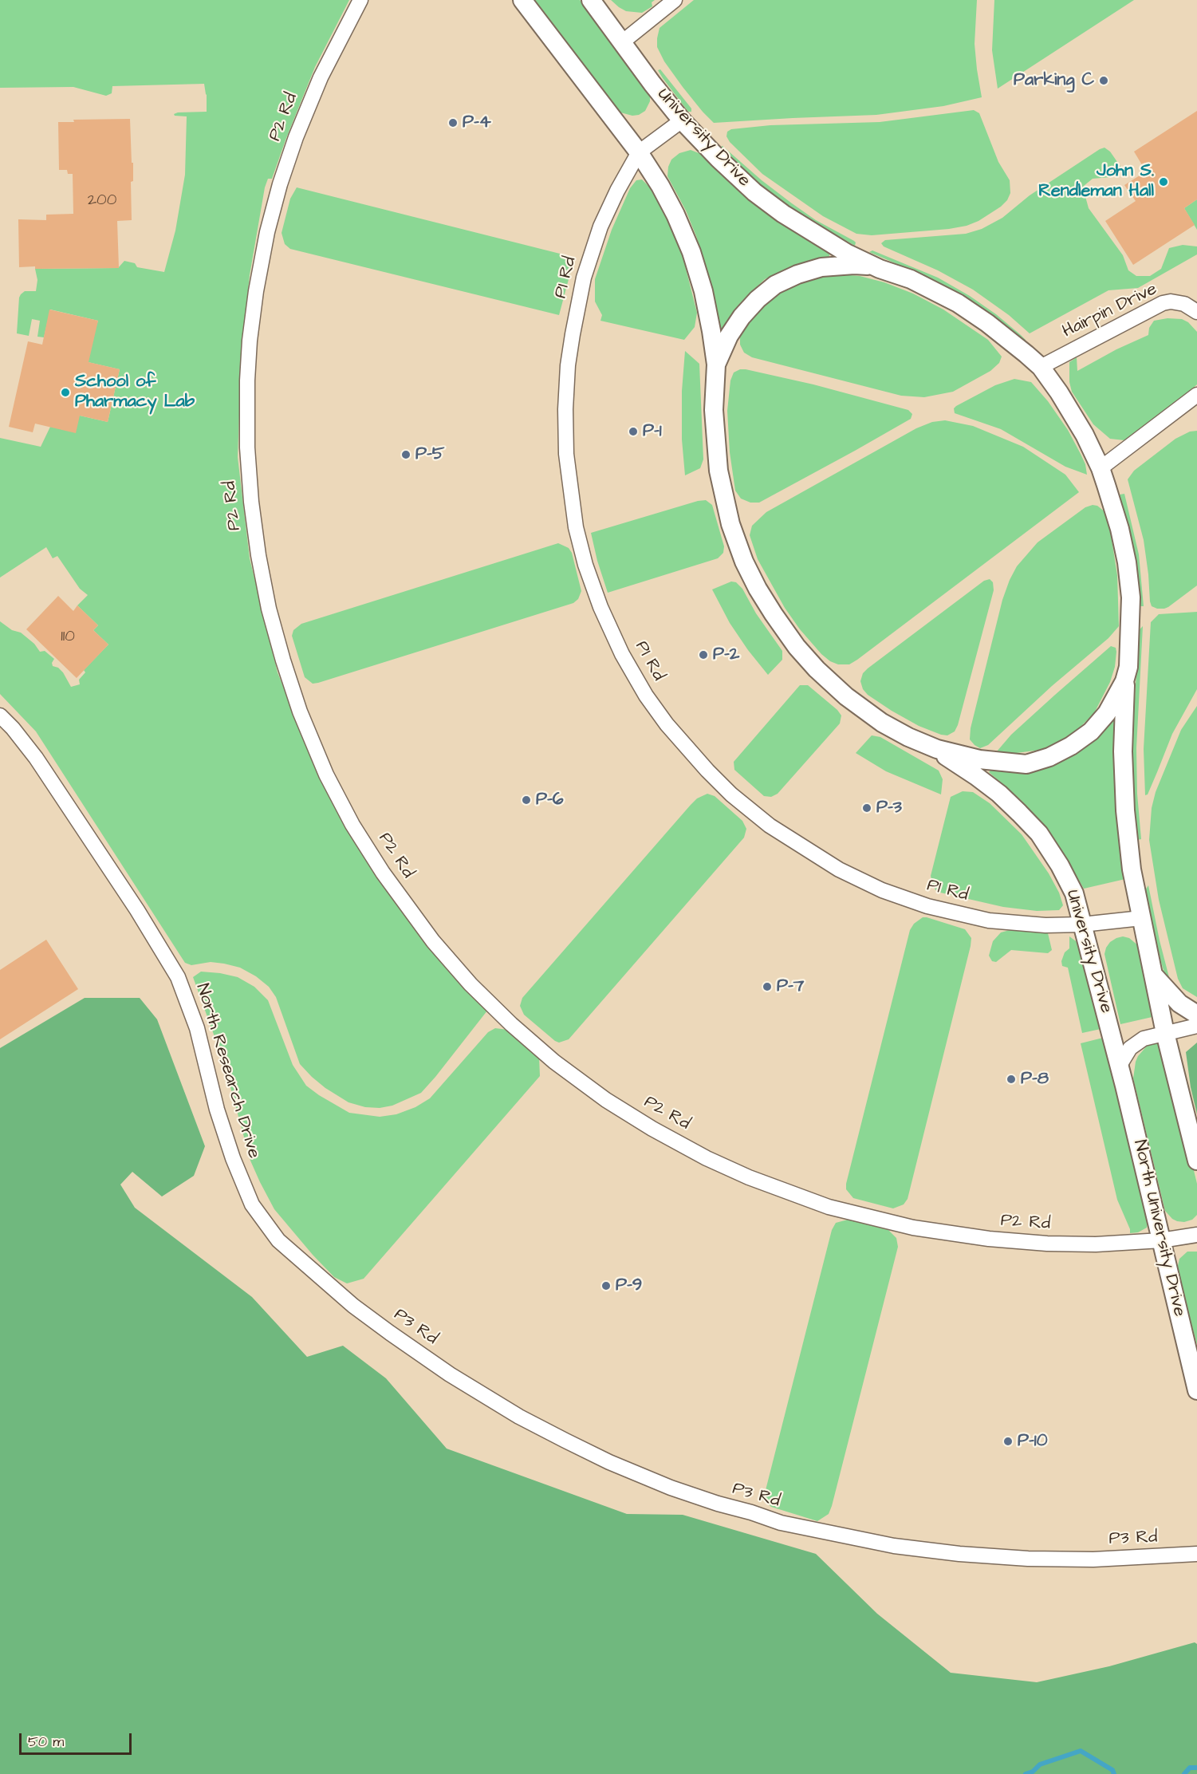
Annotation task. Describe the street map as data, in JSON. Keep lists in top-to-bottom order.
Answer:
{
  "streets": {
    "main road": ["University Drive", "North University Drive"],
    "street": [
      "P2 Rd",
      "P1 Rd",
      "Hairpin Drive",
      "North Research Drive",
      "P3 Rd"
    ]
  },
  "crossings": [
    ["P2 Rd", "North University Drive"],
    ["University Drive", "P1 Rd"],
    ["University Drive", "Hairpin Drive"],
    ["University Drive", "North University Drive"],
    ["North Research Drive", "P3 Rd"]
  ],
  "places": [
    "Parking C",
    "P-4",
    "John S. Rendleman Hall",
    "School of Pharmacy Lab",
    "P-1",
    "P-5",
    "P-2",
    "P-6",
    "P-3",
    "P-7",
    "P-8",
    "P-9",
    "P-10"
  ],
  "house_numbers": ["200", "110"],
  "scale_bar": "50 m"
}
